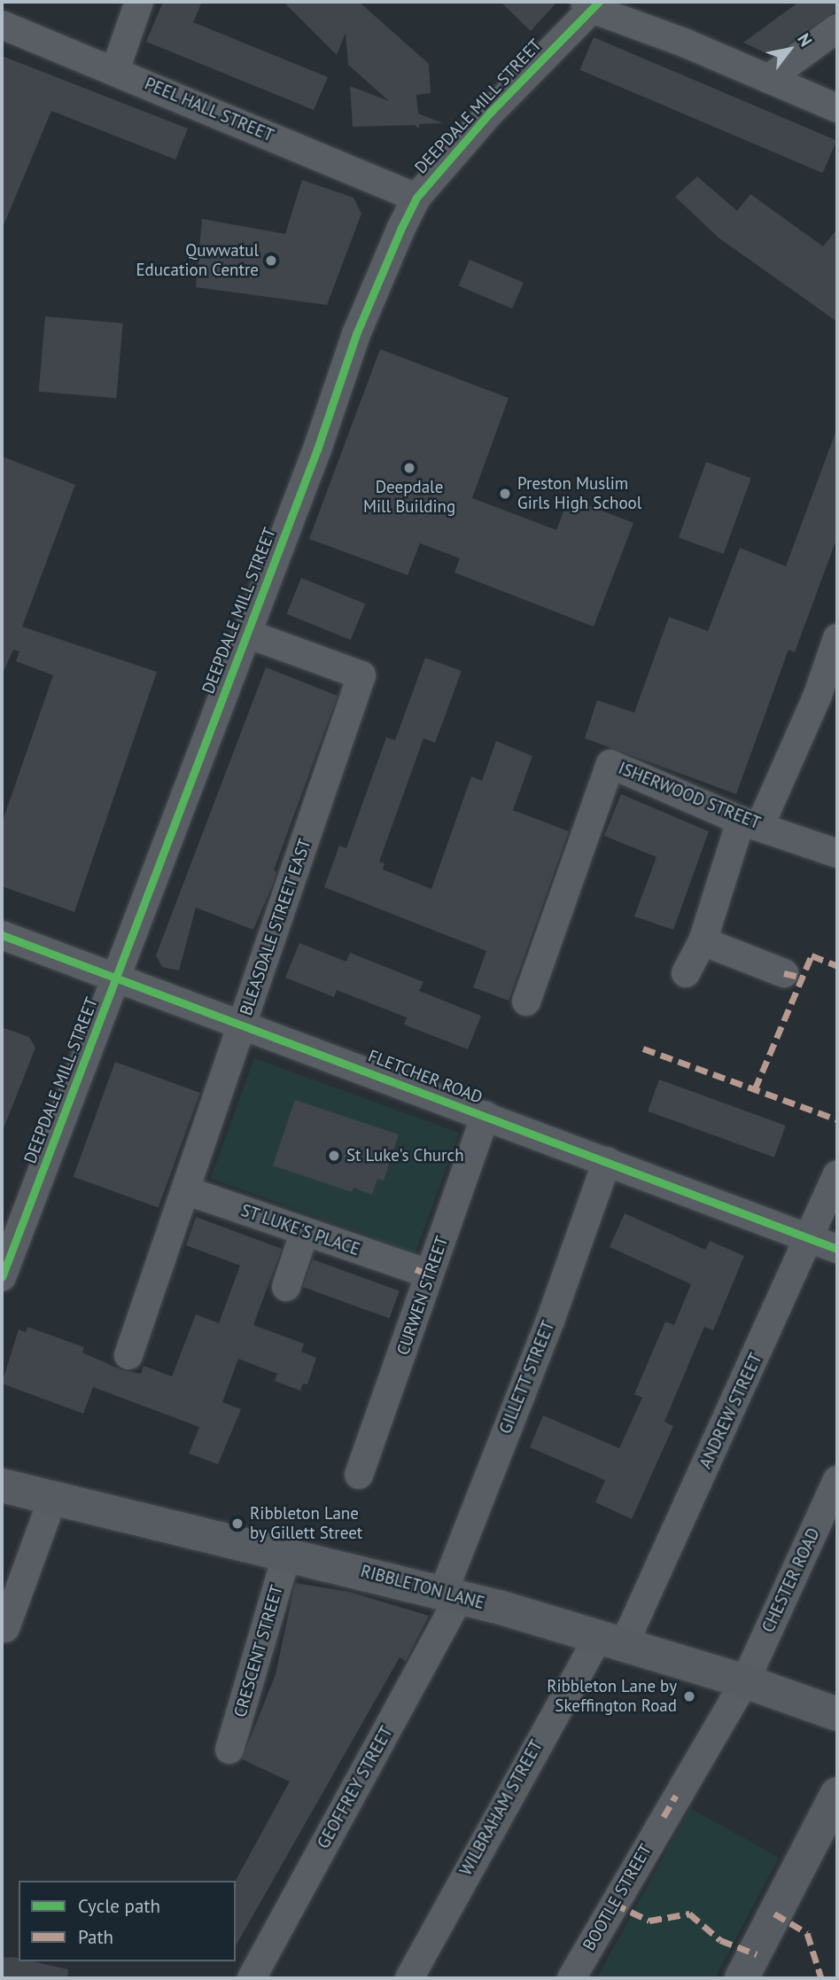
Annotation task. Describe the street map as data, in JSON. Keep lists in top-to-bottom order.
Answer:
{
  "streets": {
    "main road": ["RIBBLETON LANE"],
    "street": [
      "DEEPDALE MILL STREET",
      "PEEL HALL STREET",
      "ISHERWOOD STREET",
      "BLEASDALE STREET EAST",
      "FLETCHER ROAD",
      "ST LUKE'S PLACE",
      "CURWEN STREET",
      "GILLETT STREET",
      "ANDREW STREET",
      "CHESTER ROAD",
      "CRESCENT STREET",
      "GEOFFREY STREET",
      "WILBRAHAM STREET",
      "BOOTLE STREET"
    ]
  },
  "crossings": [
    ["DEEPDALE MILL STREET", "PEEL HALL STREET"],
    ["DEEPDALE MILL STREET", "BLEASDALE STREET EAST"],
    ["DEEPDALE MILL STREET", "FLETCHER ROAD"],
    ["BLEASDALE STREET EAST", "FLETCHER ROAD"],
    ["BLEASDALE STREET EAST", "ST LUKE'S PLACE"],
    ["FLETCHER ROAD", "CURWEN STREET"],
    ["FLETCHER ROAD", "GILLETT STREET"],
    ["FLETCHER ROAD", "ANDREW STREET"],
    ["GILLETT STREET", "RIBBLETON LANE"],
    ["GILLETT STREET", "GEOFFREY STREET"],
    ["ANDREW STREET", "RIBBLETON LANE"],
    ["ANDREW STREET", "WILBRAHAM STREET"],
    ["CHESTER ROAD", "RIBBLETON LANE"],
    ["CHESTER ROAD", "BOOTLE STREET"],
    ["RIBBLETON LANE", "CRESCENT STREET"],
    ["RIBBLETON LANE", "GEOFFREY STREET"],
    ["RIBBLETON LANE", "WILBRAHAM STREET"],
    ["RIBBLETON LANE", "BOOTLE STREET"]
  ],
  "places": [
    "Quwwatul Education Centre",
    "Deepdale Mill Building",
    "Preston Muslim Girls High School",
    "St Luke's Church",
    "Ribbleton Lane by Gillett Street",
    "Ribbleton Lane by Skeffington Road"
  ],
  "legend": ["Cycle path", "Path"],
  "north": "top right"
}
